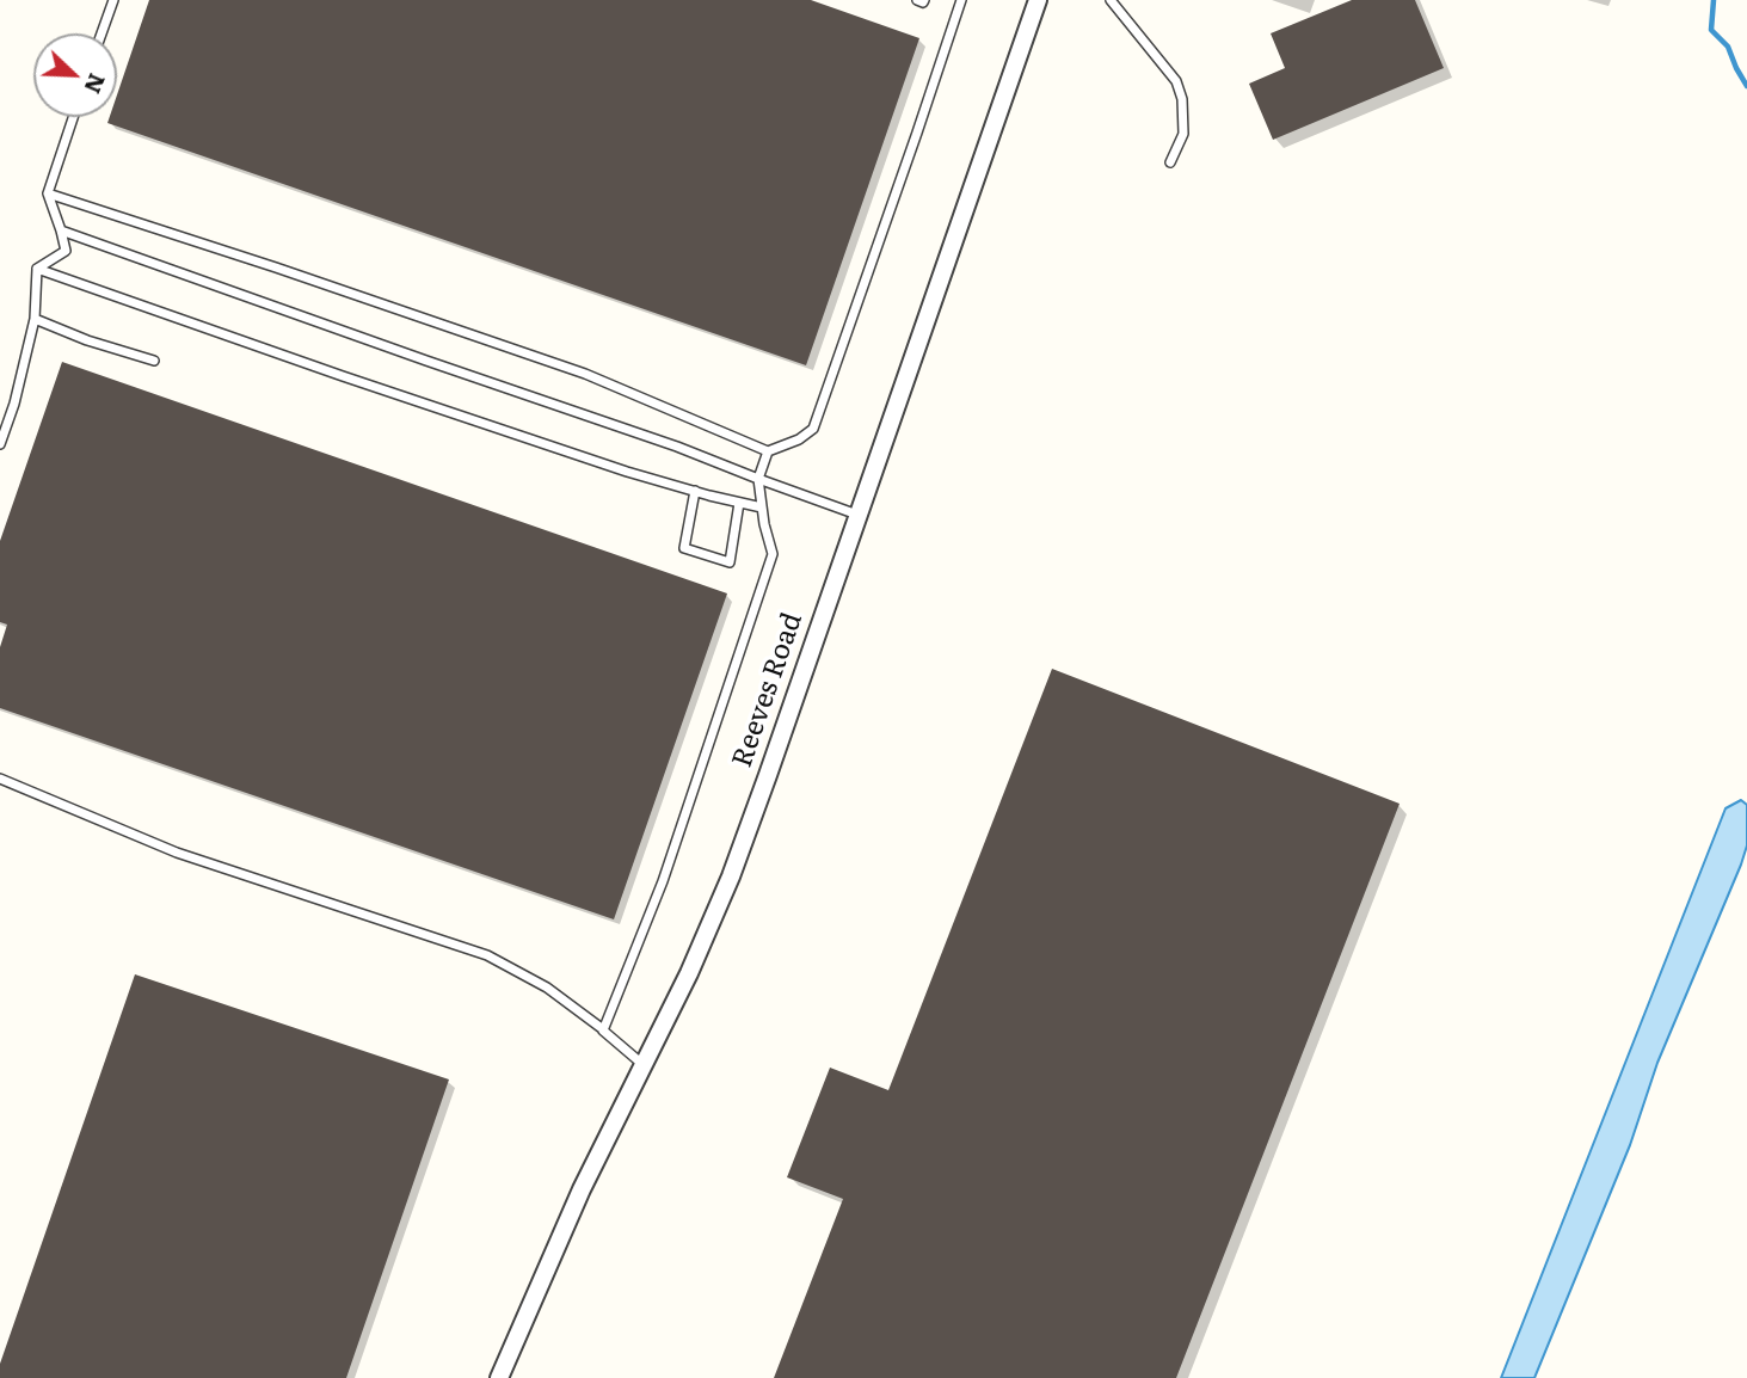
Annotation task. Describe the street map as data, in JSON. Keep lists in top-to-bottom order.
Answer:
{
  "streets": {
    "street": ["Reeves Road"]
  },
  "north": "bottom right"
}
